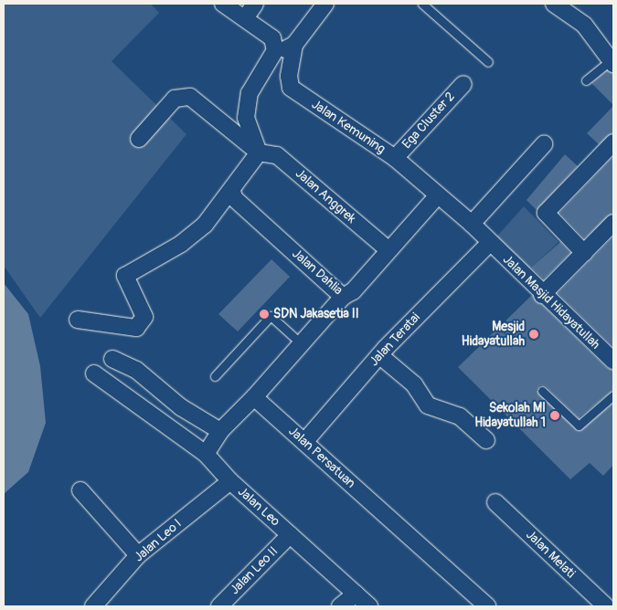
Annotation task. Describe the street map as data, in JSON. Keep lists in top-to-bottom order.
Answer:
{
  "streets": {
    "street": [
      "Ega Cluster 2",
      "Jalan Kemuning",
      "Jalan Anggrek",
      "Jalan Dahlia",
      "Jalan Masjid Hidayatullah",
      "Jalan Teratai",
      "Jalan Persatuan",
      "Jalan Leo",
      "Jalan Leo I",
      "Jalan Melati",
      "Jalan Leo II"
    ]
  },
  "crossings": [
    ["Ega Cluster 2", "Jalan Kemuning"],
    ["Jalan Kemuning", "Jalan Dahlia"],
    ["Jalan Kemuning", "Jalan Masjid Hidayatullah"],
    ["Jalan Anggrek", "Jalan Dahlia"],
    ["Jalan Masjid Hidayatullah", "Jalan Teratai"],
    ["Jalan Teratai", "Jalan Persatuan"],
    ["Jalan Leo", "Jalan Leo I"],
    ["Jalan Leo", "Jalan Leo II"]
  ],
  "places": ["SDN Jakasetia II", "Mesjid Hidayatullah", "Sekolah MI Hidayatullah 1"]
}
